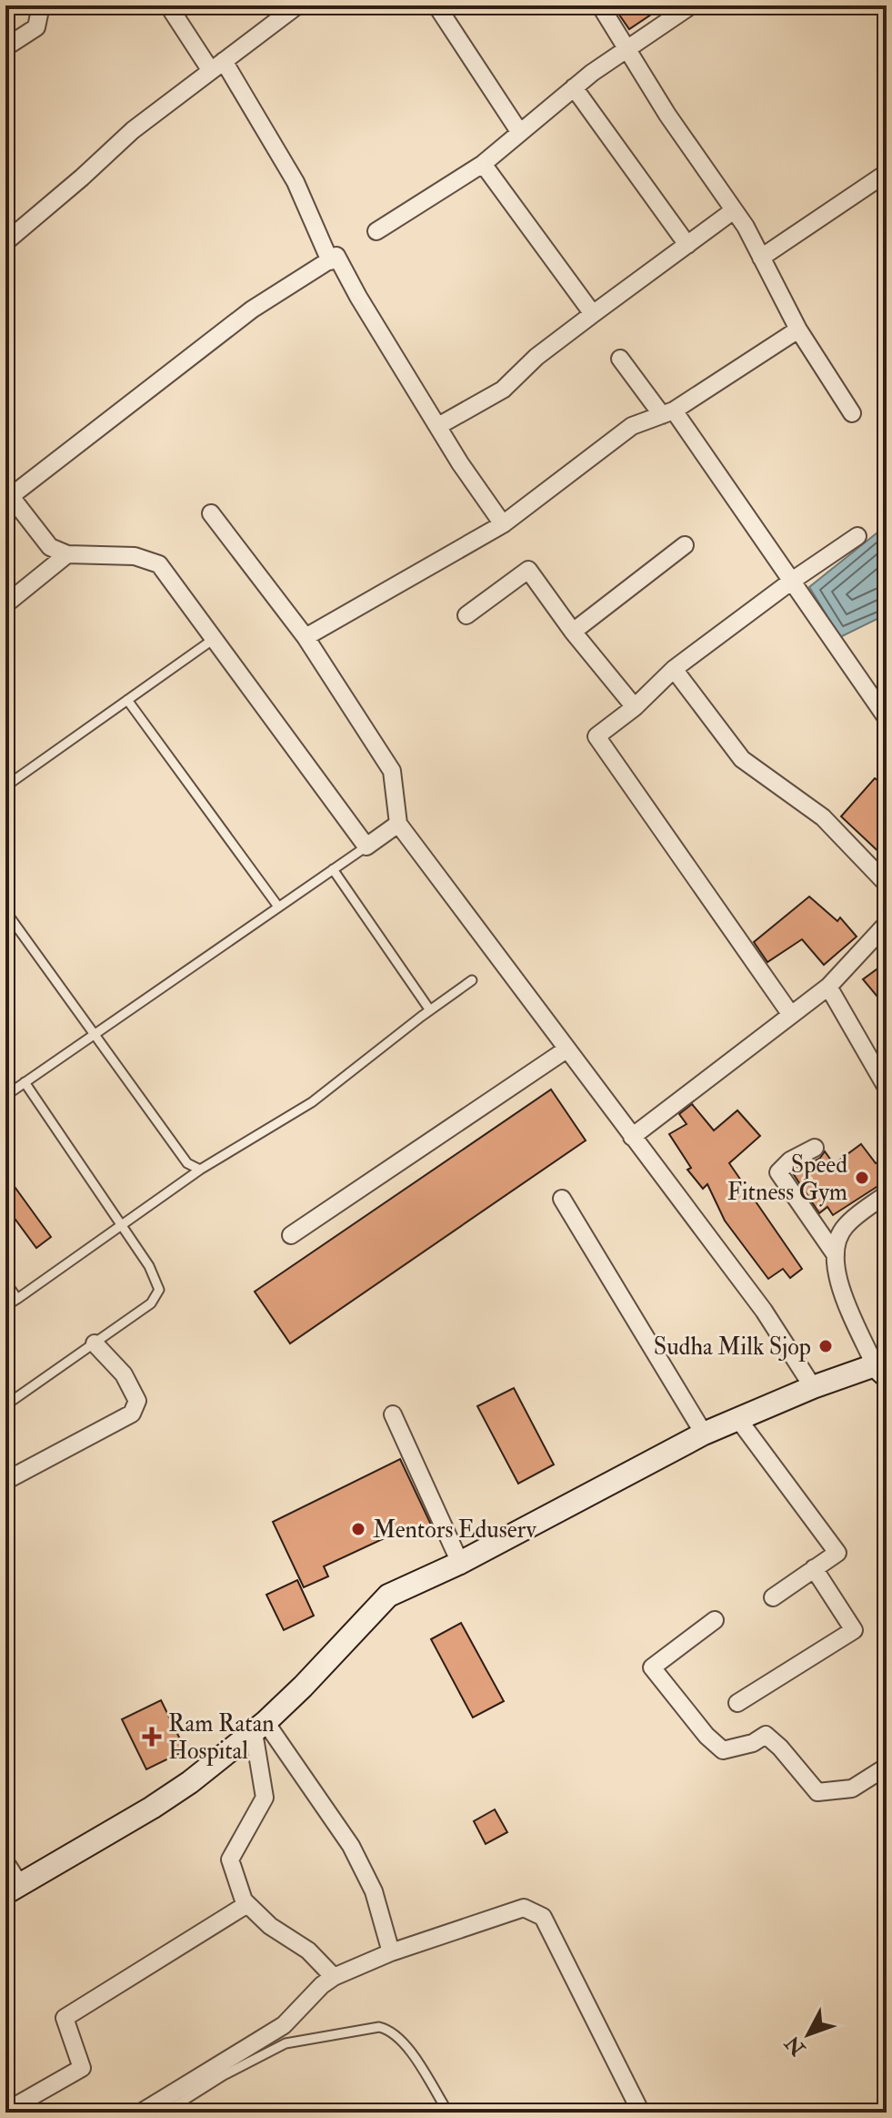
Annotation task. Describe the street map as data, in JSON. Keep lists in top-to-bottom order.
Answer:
{
  "places": {
    "other": ["Speed Fitness Gym", "Sudha Milk Sjop", "Mentors Eduserv"],
    "health": ["Ram Ratan Hospital"]
  },
  "north": "bottom left"
}
